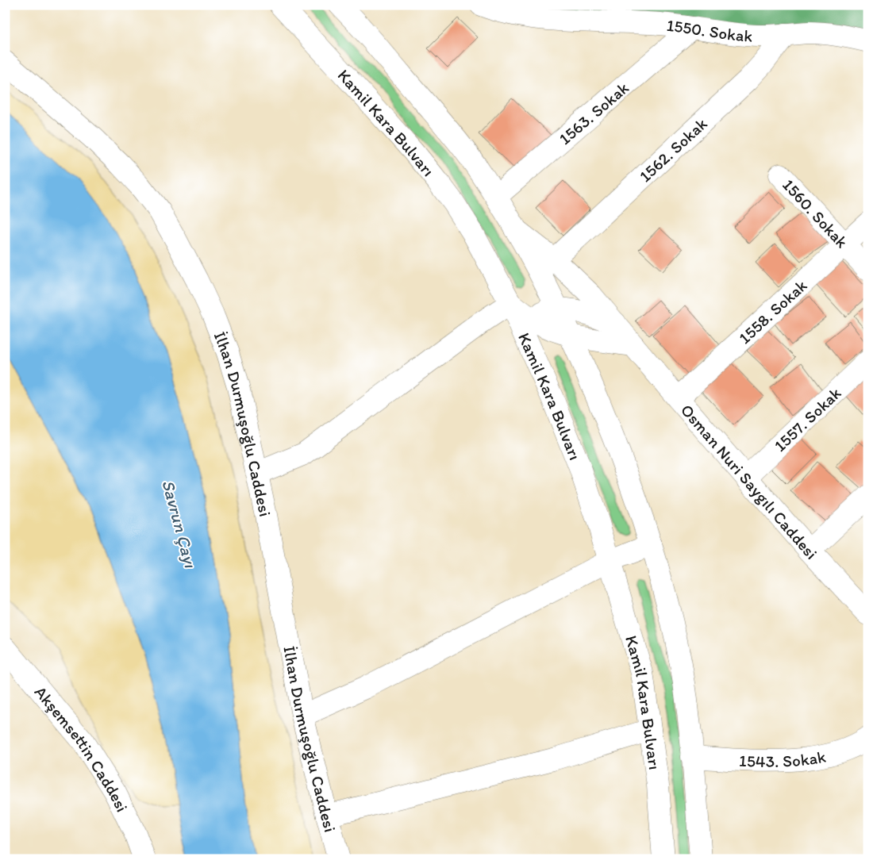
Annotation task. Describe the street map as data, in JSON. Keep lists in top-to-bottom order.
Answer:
{
  "streets": {
    "street": [
      "1550. Sokak",
      "1563. Sokak",
      "Kamil Kara Bulvarı",
      "1562. Sokak",
      "1560. Sokak",
      "1558. Sokak",
      "1557. Sokak",
      "İlhan Durmuşoğlu Caddesi",
      "Osman Nuri Saygılı Caddesi",
      "Akşemsettin Caddesi",
      "1543. Sokak"
    ]
  },
  "crossings": [
    ["1550. Sokak", "1563. Sokak"],
    ["1550. Sokak", "1562. Sokak"],
    ["1562. Sokak", "Osman Nuri Saygılı Caddesi"],
    ["1560. Sokak", "1558. Sokak"],
    ["1558. Sokak", "Osman Nuri Saygılı Caddesi"],
    ["1557. Sokak", "Osman Nuri Saygılı Caddesi"]
  ],
  "water": ["Savrun Çayı"]
}
